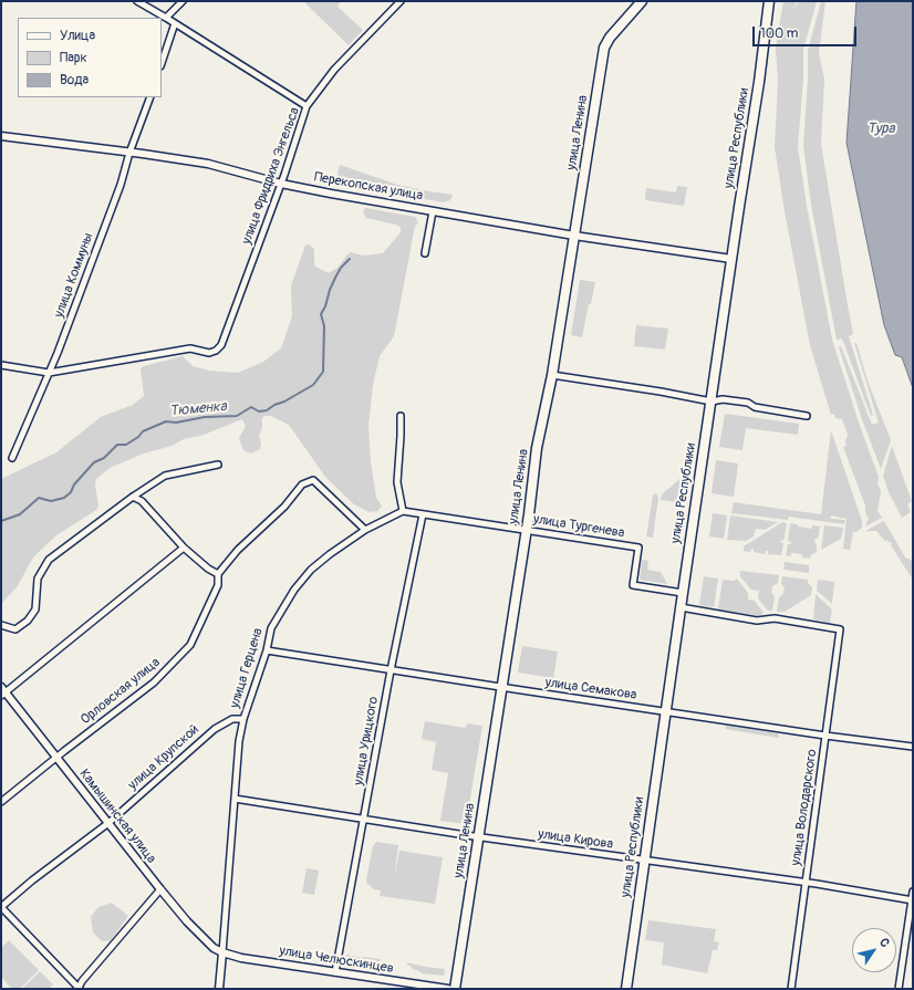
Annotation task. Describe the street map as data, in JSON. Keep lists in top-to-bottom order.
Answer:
{
  "streets": {
    "main road": ["улица Ленина", "улица Республики"],
    "street": [
      "улица Фридриха Энгельса",
      "Перекопская улица",
      "улица Коммуны",
      "улица Тургенева",
      "улица Герцена",
      "улица Семакова",
      "Орловская улица",
      "улица Урицкого",
      "улица Крупской",
      "улица Володарского",
      "Камышинская улица",
      "улица Кирова",
      "улица Челюскинцев"
    ]
  },
  "crossings": [
    ["улица Ленина", "Перекопская улица"],
    ["улица Ленина", "улица Тургенева"],
    ["улица Ленина", "улица Семакова"],
    ["улица Ленина", "улица Кирова"],
    ["улица Республики", "Перекопская улица"],
    ["улица Республики", "улица Тургенева"],
    ["улица Республики", "улица Семакова"],
    ["улица Республики", "улица Володарского"],
    ["улица Республики", "улица Кирова"],
    ["улица Фридриха Энгельса", "Перекопская улица"],
    ["улица Фридриха Энгельса", "улица Коммуны"],
    ["Перекопская улица", "улица Коммуны"],
    ["улица Тургенева", "улица Герцена"],
    ["улица Тургенева", "улица Урицкого"],
    ["улица Герцена", "улица Семакова"],
    ["улица Герцена", "Орловская улица"],
    ["улица Герцена", "улица Крупской"],
    ["улица Герцена", "Камышинская улица"],
    ["улица Герцена", "улица Кирова"],
    ["улица Герцена", "улица Челюскинцев"],
    ["улица Семакова", "улица Урицкого"],
    ["улица Семакова", "улица Володарского"],
    ["Орловская улица", "Камышинская улица"],
    ["улица Урицкого", "улица Кирова"],
    ["улица Урицкого", "улица Челюскинцев"],
    ["улица Крупской", "Камышинская улица"],
    ["улица Володарского", "улица Кирова"],
    ["Камышинская улица", "улица Челюскинцев"]
  ],
  "water": ["Тура", "Тюменка"],
  "legend": ["Улица", "Парк", "Вода"],
  "scale_bar": "100 m",
  "north": "top right"
}
